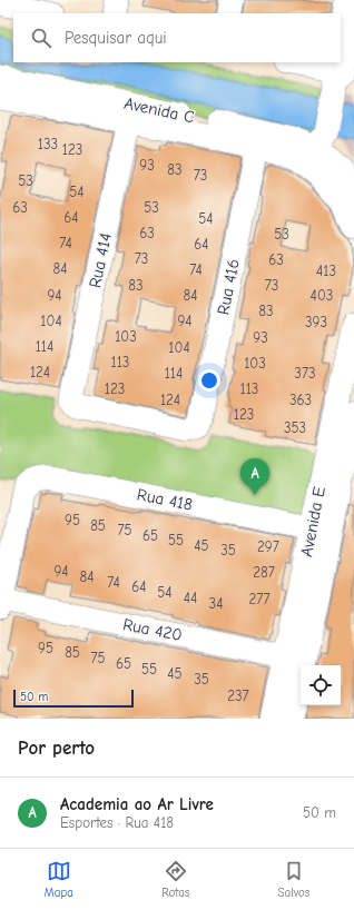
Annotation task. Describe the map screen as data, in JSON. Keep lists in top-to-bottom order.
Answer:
{
  "streets": {
    "street": [
      "Avenida C",
      "Rua 414",
      "Rua 416",
      "Rua 418",
      "Avenida E",
      "Rua 420"
    ]
  },
  "crossings": [
    ["Avenida C", "Rua 414"],
    ["Avenida C", "Rua 416"],
    ["Rua 414", "Rua 416"],
    ["Rua 418", "Avenida E"],
    ["Rua 418", "Rua 420"],
    ["Avenida E", "Rua 420"]
  ],
  "house_numbers": [
    "133",
    "123",
    "93",
    "83",
    "73",
    "53",
    "54",
    "63",
    "53",
    "64",
    "54",
    "63",
    "53",
    "74",
    "64",
    "73",
    "63",
    "84",
    "74",
    "413",
    "83",
    "73",
    "94",
    "84",
    "403",
    "83",
    "104",
    "94",
    "393",
    "103",
    "93",
    "114",
    "104",
    "113",
    "103",
    "124",
    "114",
    "373",
    "123",
    "113",
    "124",
    "363",
    "123",
    "353",
    "95",
    "85",
    "75",
    "65",
    "55",
    "45",
    "297",
    "35",
    "94",
    "287",
    "84",
    "74",
    "64",
    "54",
    "44",
    "277",
    "34",
    "95",
    "85",
    "75",
    "65",
    "55",
    "45",
    "35",
    "237"
  ],
  "scale_bar": "50 m",
  "page": {
    "search": "Pesquisar aqui",
    "pins": "A",
    "scale": "50 m",
    "heading": "Por perto",
    "list": [
      {
        "mark": "A",
        "name": "Academia ao Ar Livre",
        "note": "Esportes · Rua 418",
        "value": "50 m"
      }
    ],
    "nav": ["Mapa", "Rotas", "Salvos"]
  }
}
